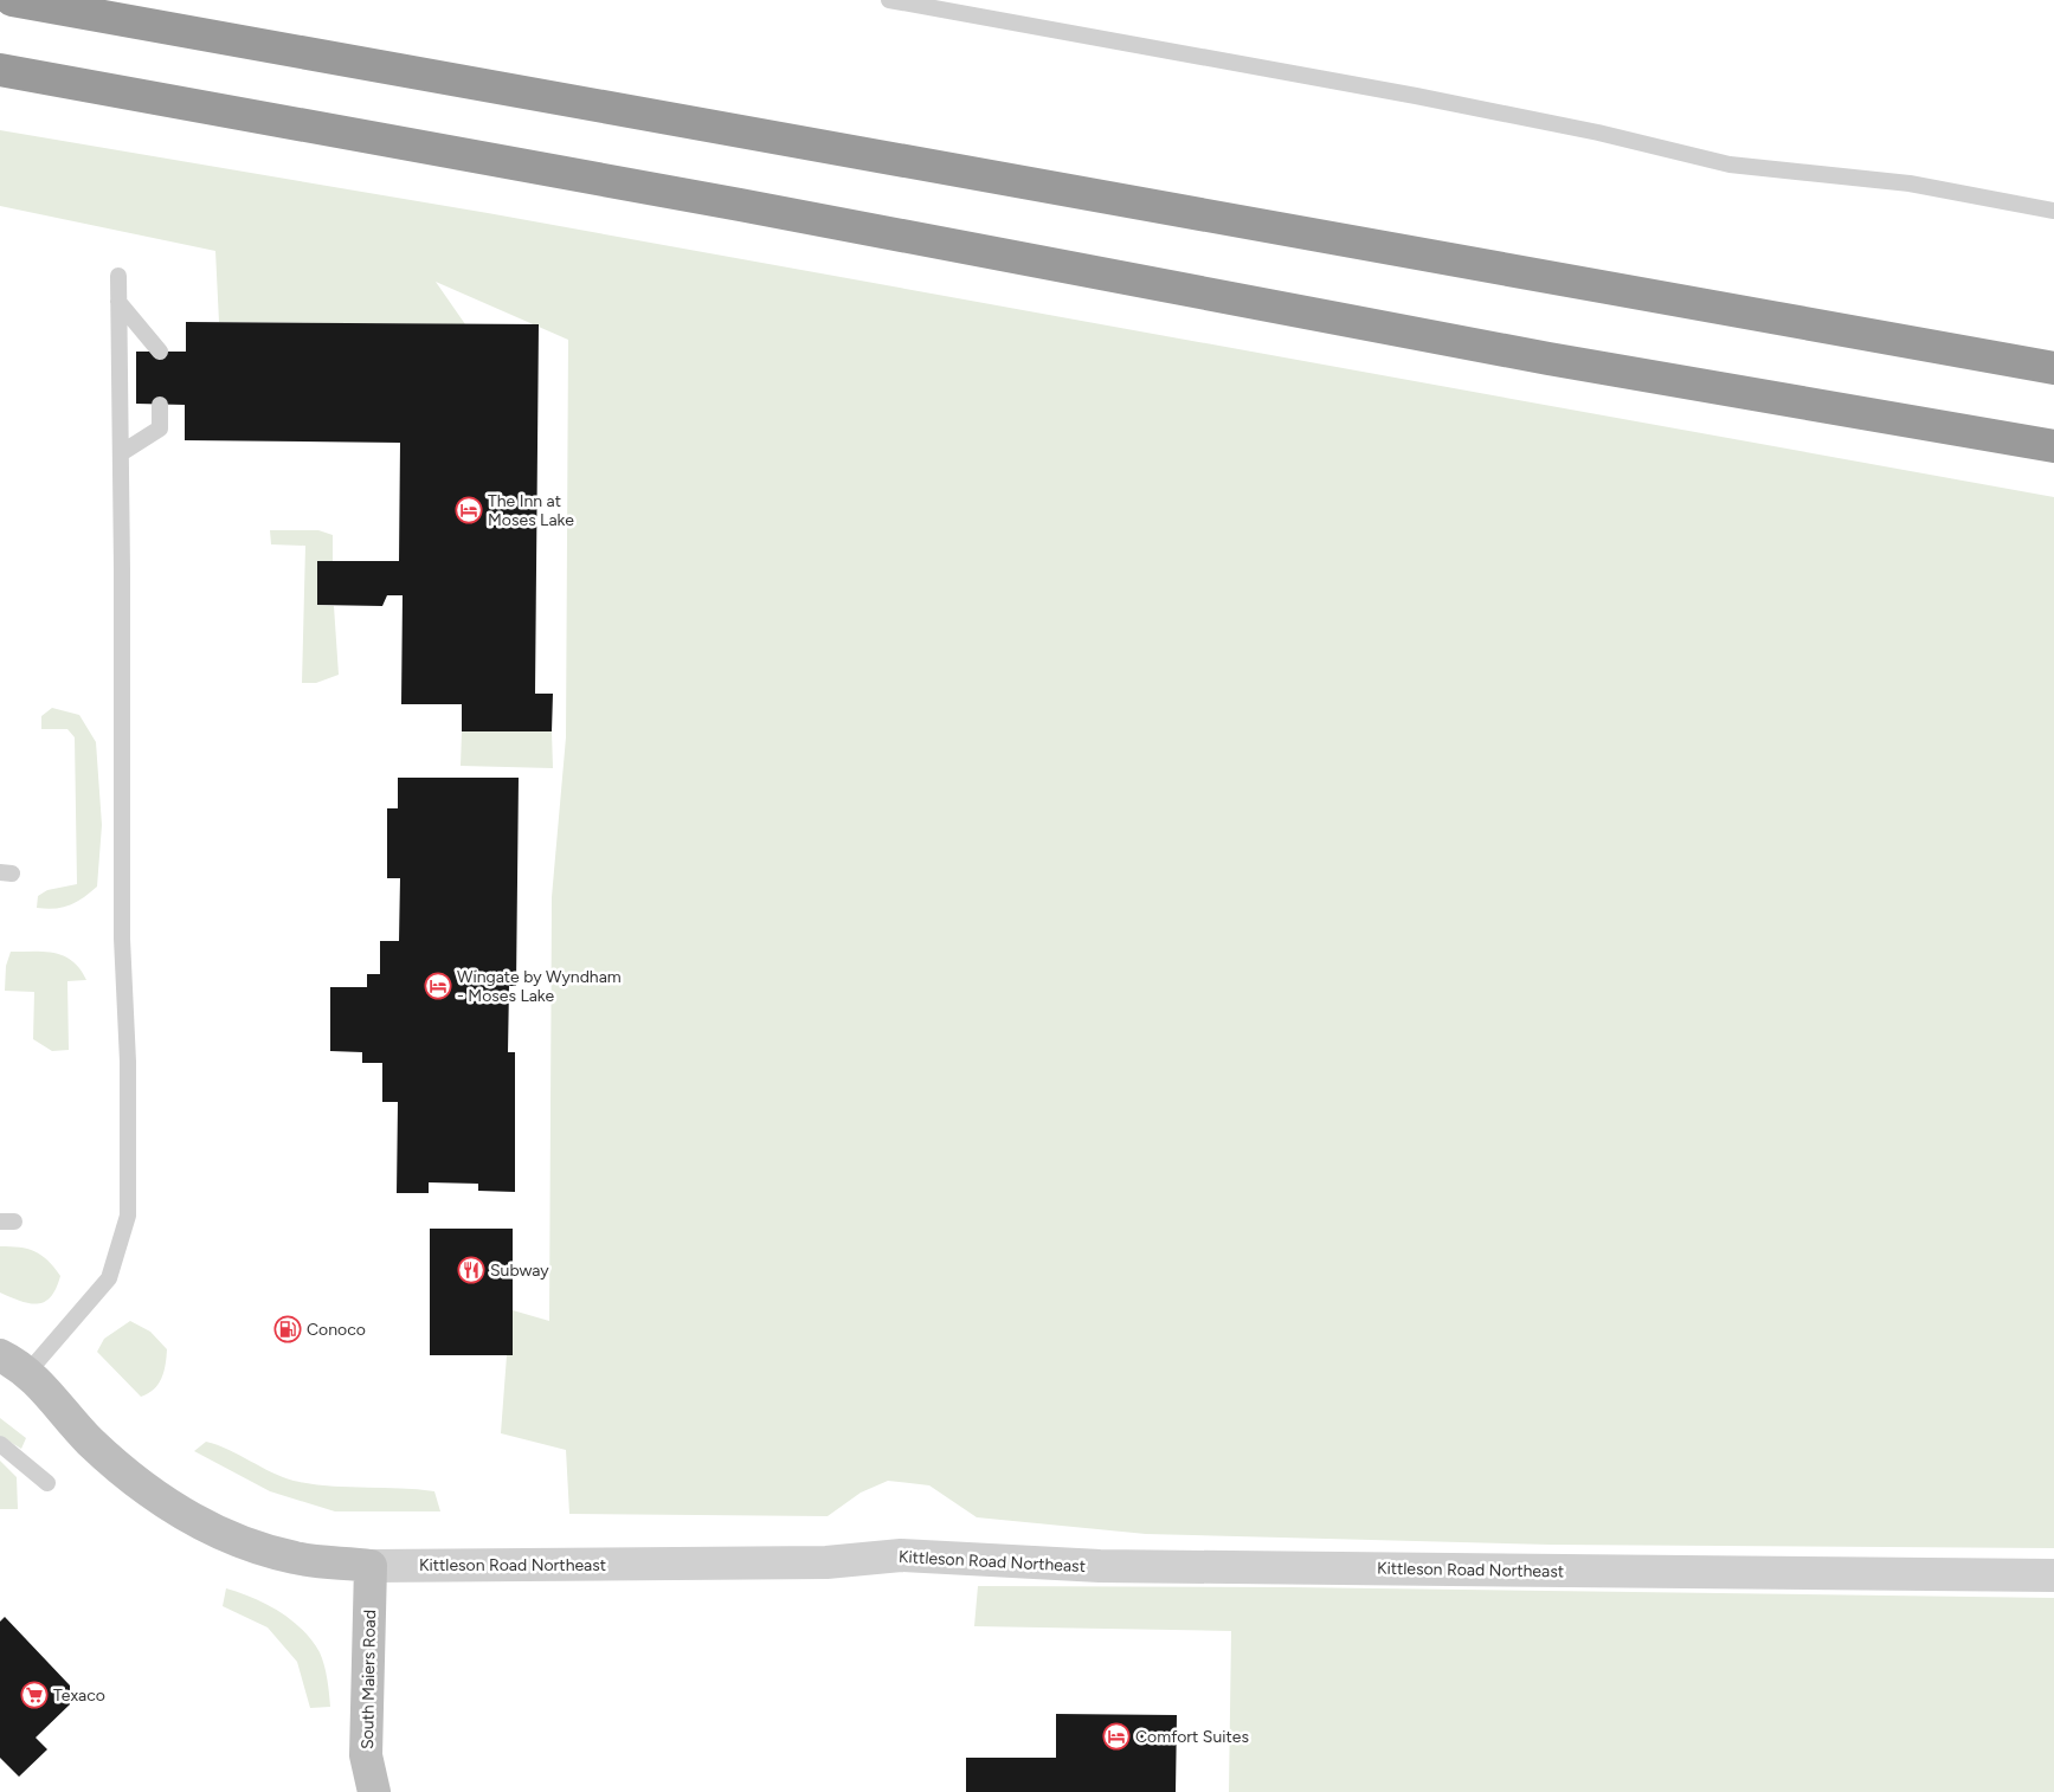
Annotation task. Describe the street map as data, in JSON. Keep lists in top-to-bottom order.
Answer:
{
  "streets": {
    "street": ["Kittleson Road Northeast", "South Maiers Road"]
  },
  "crossings": [
    ["Kittleson Road Northeast", "South Maiers Road"]
  ],
  "places": {
    "hotel": ["The Inn at Moses Lake", "Wingate by Wyndham - Moses Lake", "Comfort Suites"],
    "restaurant": ["Subway"],
    "fuel station": ["Conoco"],
    "supermarket": ["Texaco"]
  }
}
